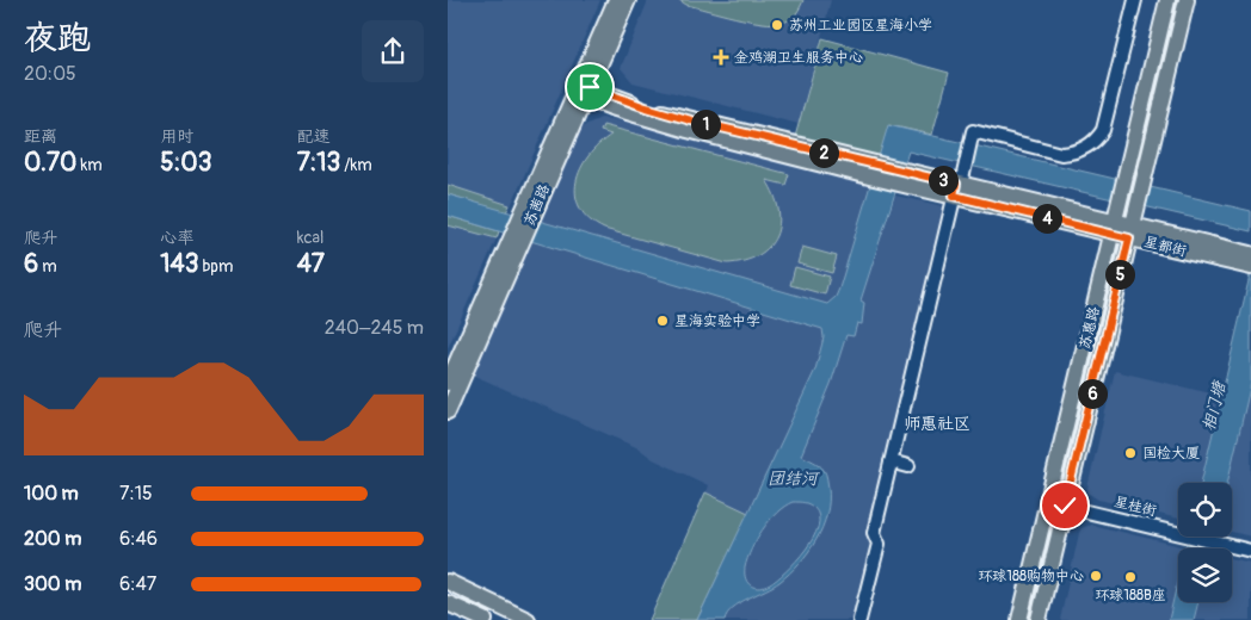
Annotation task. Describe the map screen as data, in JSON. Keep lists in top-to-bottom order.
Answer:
{
  "streets": {
    "main road": ["苏茜路", "星都街", "苏惠路"],
    "street": ["星桂街"]
  },
  "crossings": [
    ["苏茜路", "星都街"],
    ["星都街", "苏惠路"],
    ["苏惠路", "星桂街"]
  ],
  "districts": ["师惠社区"],
  "water": ["相门塘", "团结河"],
  "places": {
    "other": [
      "苏州工业园区星海小学",
      "星海实验中学",
      "国检大厦",
      "环球188购物中心",
      "环球188B座"
    ],
    "health": ["金鸡湖卫生服务中心"]
  },
  "page": {
    "heading": ["夜跑", "20:05"],
    "stats": [
      ["距离", "0.70 km"],
      ["用时", "5:03"],
      ["配速", "7:13 /km"],
      ["爬升", "6 m"],
      ["心率", "143 bpm"],
      ["kcal", "47"]
    ],
    "pins": [
      "1",
      "2",
      "3",
      "4",
      "5",
      "6"
    ],
    "chart": ["爬升", "240–245 m"],
    "list": [
      {
        "name": "100 m",
        "note": "7:15"
      },
      {
        "name": "200 m",
        "note": "6:46"
      },
      {
        "name": "300 m",
        "note": "6:47"
      }
    ]
  }
}
